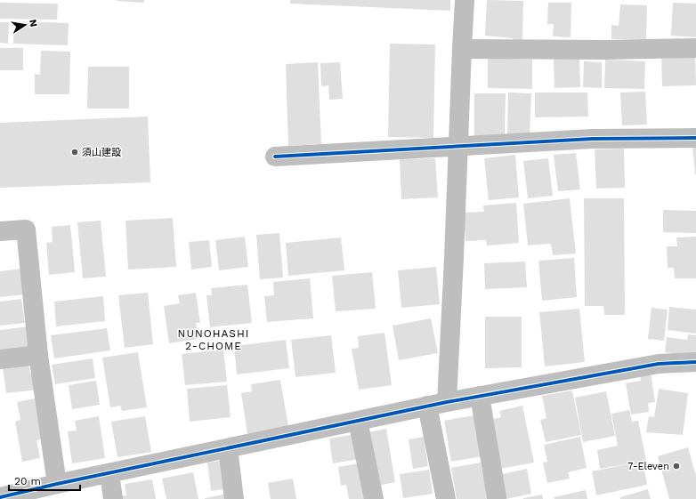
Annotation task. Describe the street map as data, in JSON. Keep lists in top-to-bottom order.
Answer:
{
  "districts": ["NUNOHASHI 2-CHOME"],
  "places": ["須山建設", "7-Eleven"],
  "scale_bar": "20 m",
  "north": "right"
}
